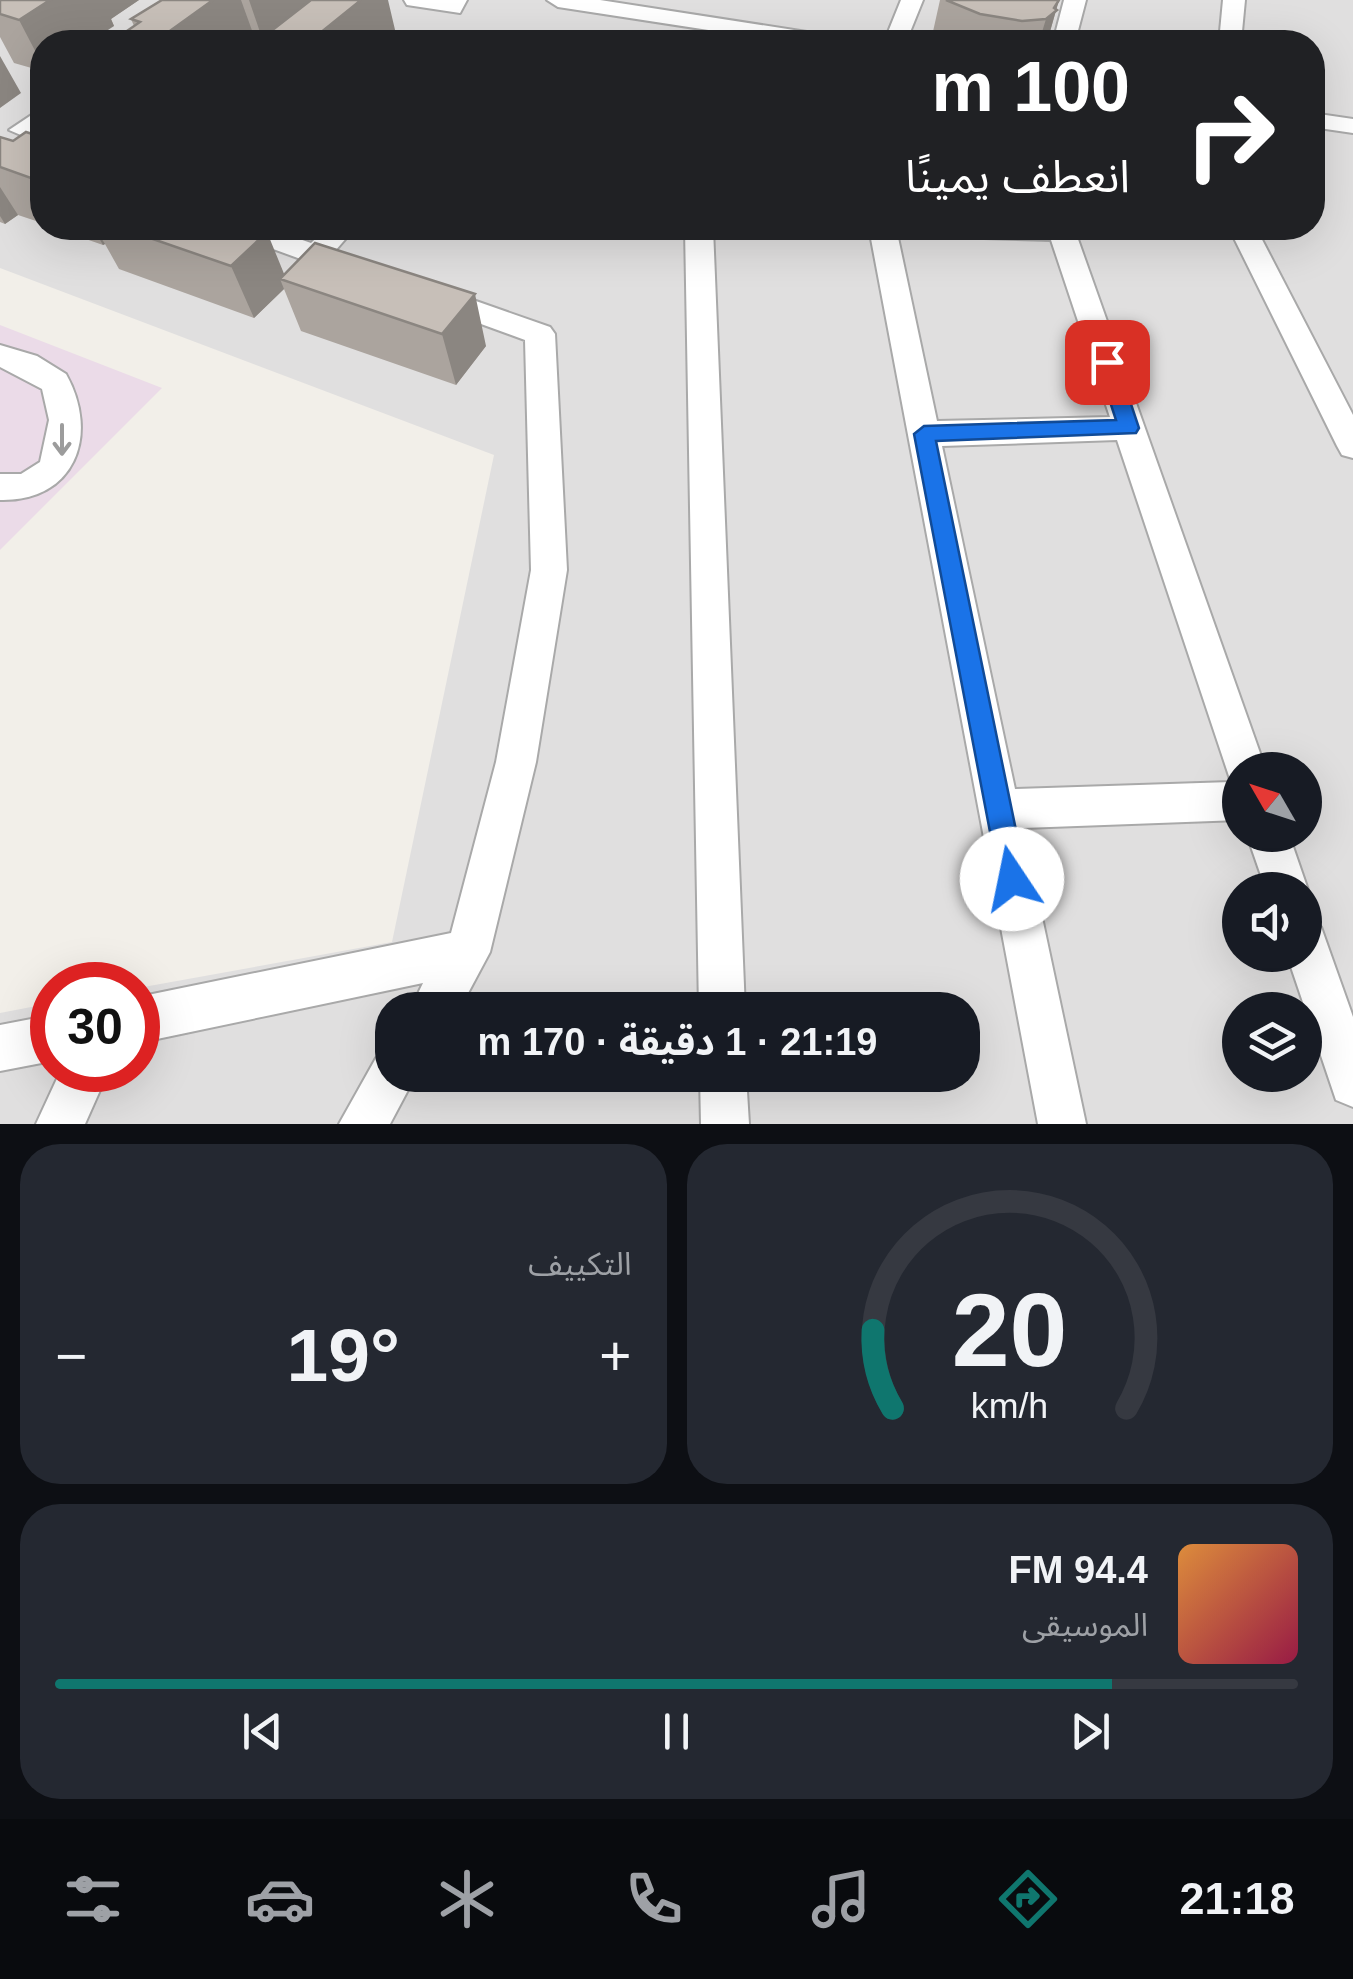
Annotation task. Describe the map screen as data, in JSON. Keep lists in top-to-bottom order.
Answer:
{
  "north": "top left",
  "page": {
    "turn": ["100 m", "انعطف يمينًا"],
    "limit": "30",
    "trip": "21:19 · 1 دقيقة · 170 m",
    "tile": "التكييف",
    "heat": ["−", "19°", "+"],
    "song": ["94.4 FM", "الموسيقى"],
    "tabs": "21:18",
    "gauge": ["20", "km/h"]
  }
}
